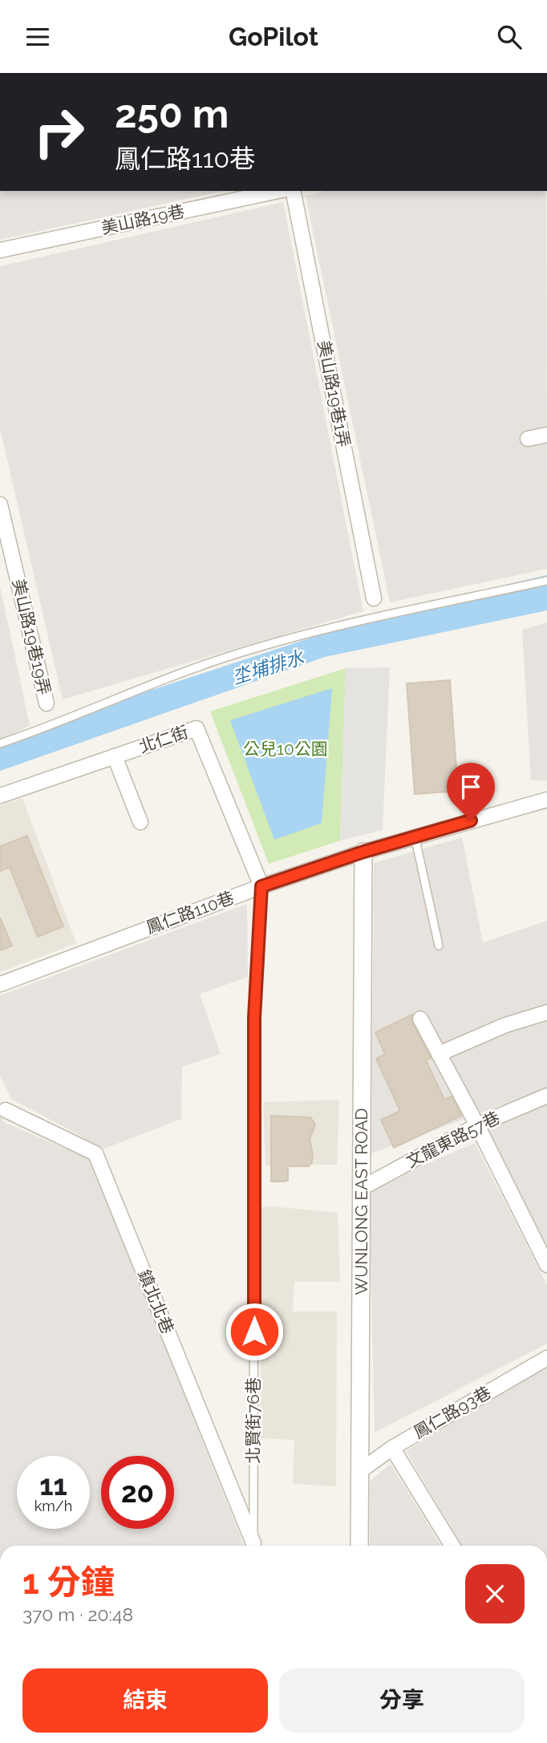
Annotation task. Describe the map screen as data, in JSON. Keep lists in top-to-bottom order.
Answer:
{
  "streets": {
    "street": [
      "美山路19巷",
      "美山路19巷1弄",
      "美山路19巷19弄",
      "北仁街",
      "鳳仁路110巷",
      "文龍東路57巷",
      "WUNLONG EAST ROAD",
      "鎮北北巷",
      "鳳仁路93巷"
    ],
    "lane": ["北賢街76巷"]
  },
  "crossings": [
    ["北仁街", "鳳仁路110巷"],
    ["北仁街", "北賢街76巷"],
    ["鳳仁路110巷", "WUNLONG EAST ROAD"],
    ["鳳仁路110巷", "北賢街76巷"],
    ["文龍東路57巷", "WUNLONG EAST ROAD"],
    ["WUNLONG EAST ROAD", "鳳仁路93巷"]
  ],
  "water": ["坔埔排水"],
  "parks": ["公兒10公園"],
  "page": {
    "header": "GoPilot",
    "turn": ["250 m", "鳳仁路110巷"],
    "speed": "11 km/h",
    "limit": "20",
    "heading": ["1 分鐘", "370 m · 20:48"],
    "buttons": ["結束", "分享"]
  }
}
